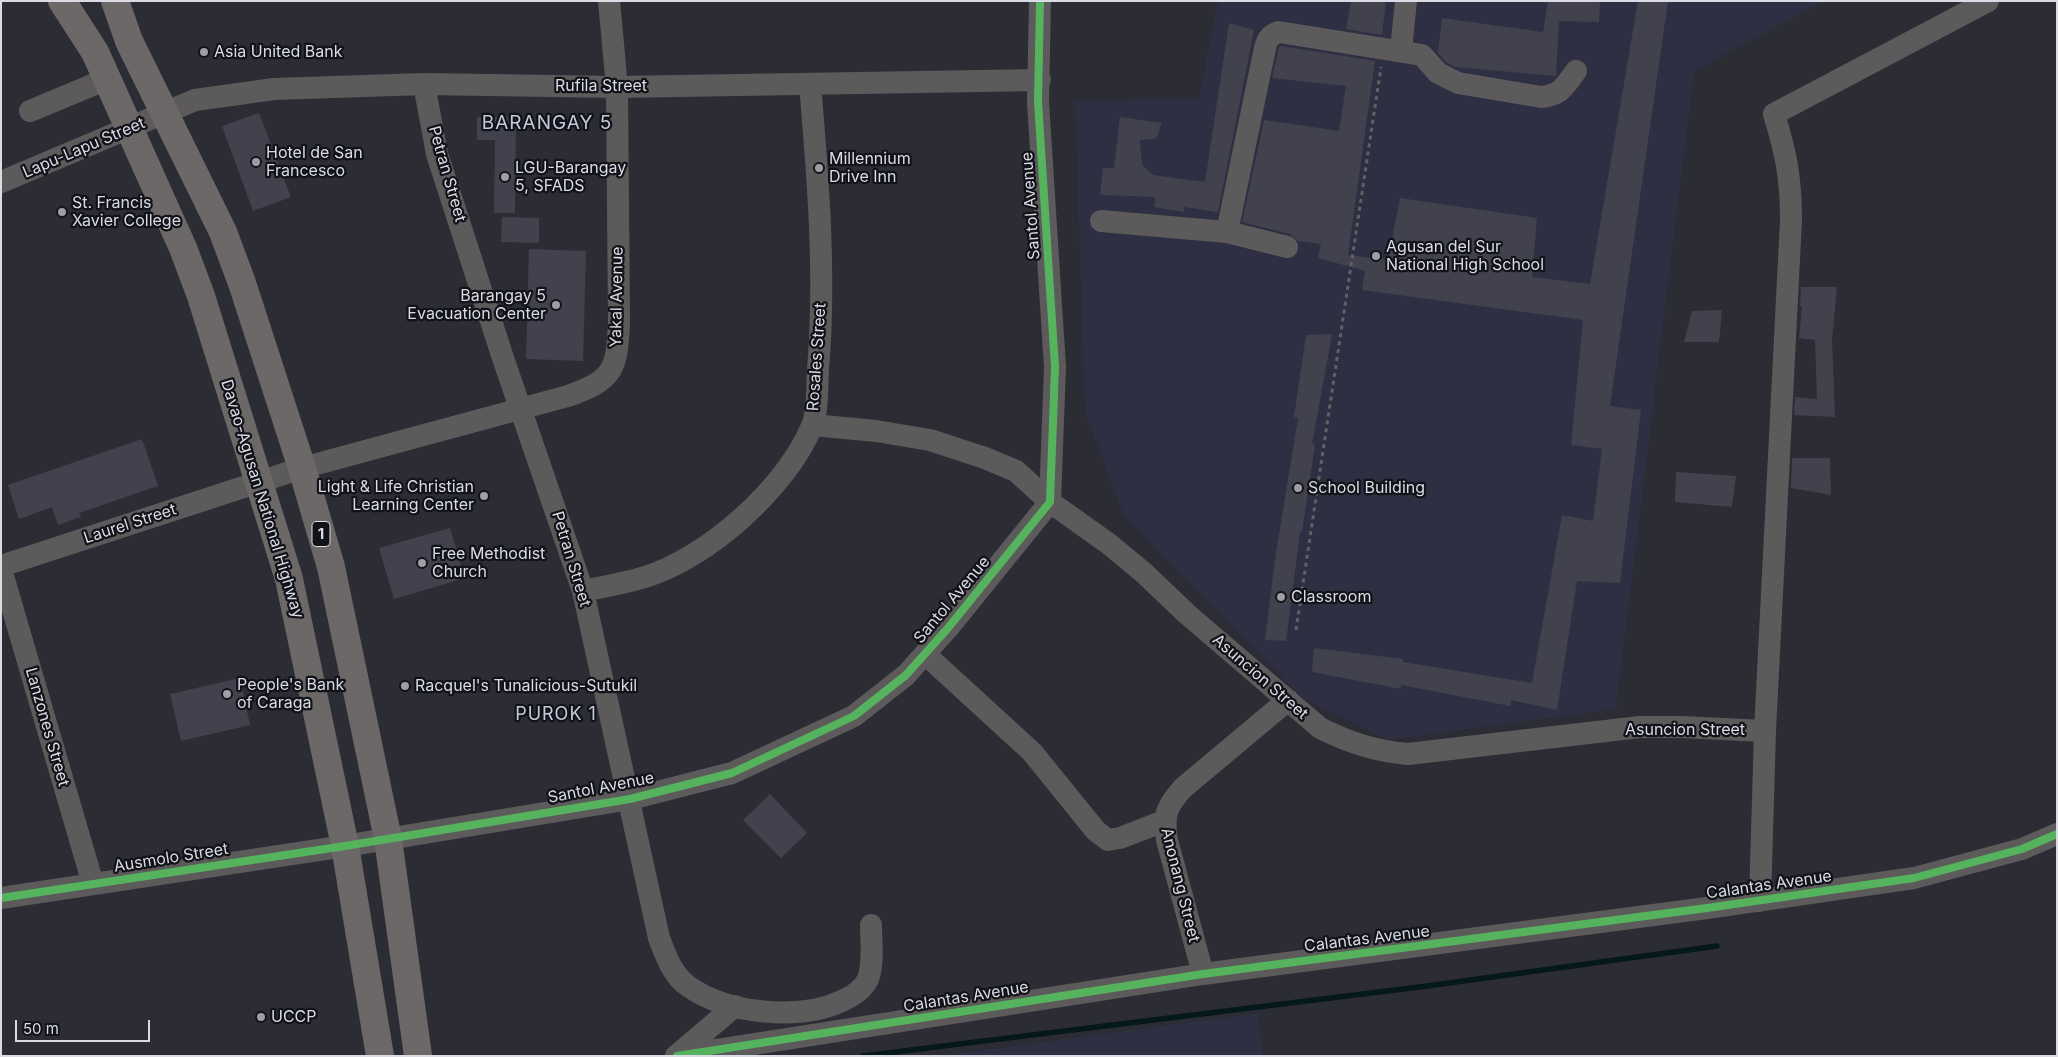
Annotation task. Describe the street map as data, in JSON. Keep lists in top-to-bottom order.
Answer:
{
  "streets": {
    "highway": ["Davao-Agusan National Highway", "1"],
    "street": [
      "Rufila Street",
      "Lapu-Lapu Street",
      "Petran Street",
      "Santol Avenue",
      "Yakal Avenue",
      "Rosales Street",
      "Laurel Street",
      "Asuncion Street",
      "Lanzones Street",
      "Ausmolo Street",
      "Anonang Street",
      "Calantas Avenue"
    ]
  },
  "crossings": [
    ["Rufila Street", "Lapu-Lapu Street"],
    ["Rufila Street", "Petran Street"],
    ["Rufila Street", "Santol Avenue"],
    ["Rufila Street", "Yakal Avenue"],
    ["Rufila Street", "Rosales Street"],
    ["Rufila Street", "1"],
    ["Lapu-Lapu Street", "Davao-Agusan National Highway"],
    ["Lapu-Lapu Street", "1"],
    ["Petran Street", "Santol Avenue"],
    ["Petran Street", "Yakal Avenue"],
    ["Petran Street", "Rosales Street"],
    ["Santol Avenue", "Davao-Agusan National Highway"],
    ["Santol Avenue", "1"],
    ["Santol Avenue", "Asuncion Street"],
    ["Santol Avenue", "Ausmolo Street"],
    ["Yakal Avenue", "Davao-Agusan National Highway"],
    ["Yakal Avenue", "Laurel Street"],
    ["Yakal Avenue", "1"],
    ["Rosales Street", "Asuncion Street"],
    ["Davao-Agusan National Highway", "Laurel Street"],
    ["Davao-Agusan National Highway", "Ausmolo Street"],
    ["Laurel Street", "Lanzones Street"],
    ["Asuncion Street", "Anonang Street"],
    ["Lanzones Street", "Ausmolo Street"],
    ["Anonang Street", "Calantas Avenue"]
  ],
  "districts": ["BARANGAY 5", "PUROK 1"],
  "places": [
    "Asia United Bank",
    "Hotel de San Francesco",
    "Millennium Drive Inn",
    "LGU-Barangay 5, SFADS",
    "St. Francis Xavier College",
    "Agusan del Sur National High School",
    "Barangay 5 Evacuation Center",
    "School Building",
    "Light & Life Christian Learning Center",
    "Free Methodist Church",
    "Classroom",
    "Racquel's Tunalicious-Sutukil",
    "People's Bank of Caraga",
    "UCCP"
  ],
  "scale_bar": "50 m"
}
